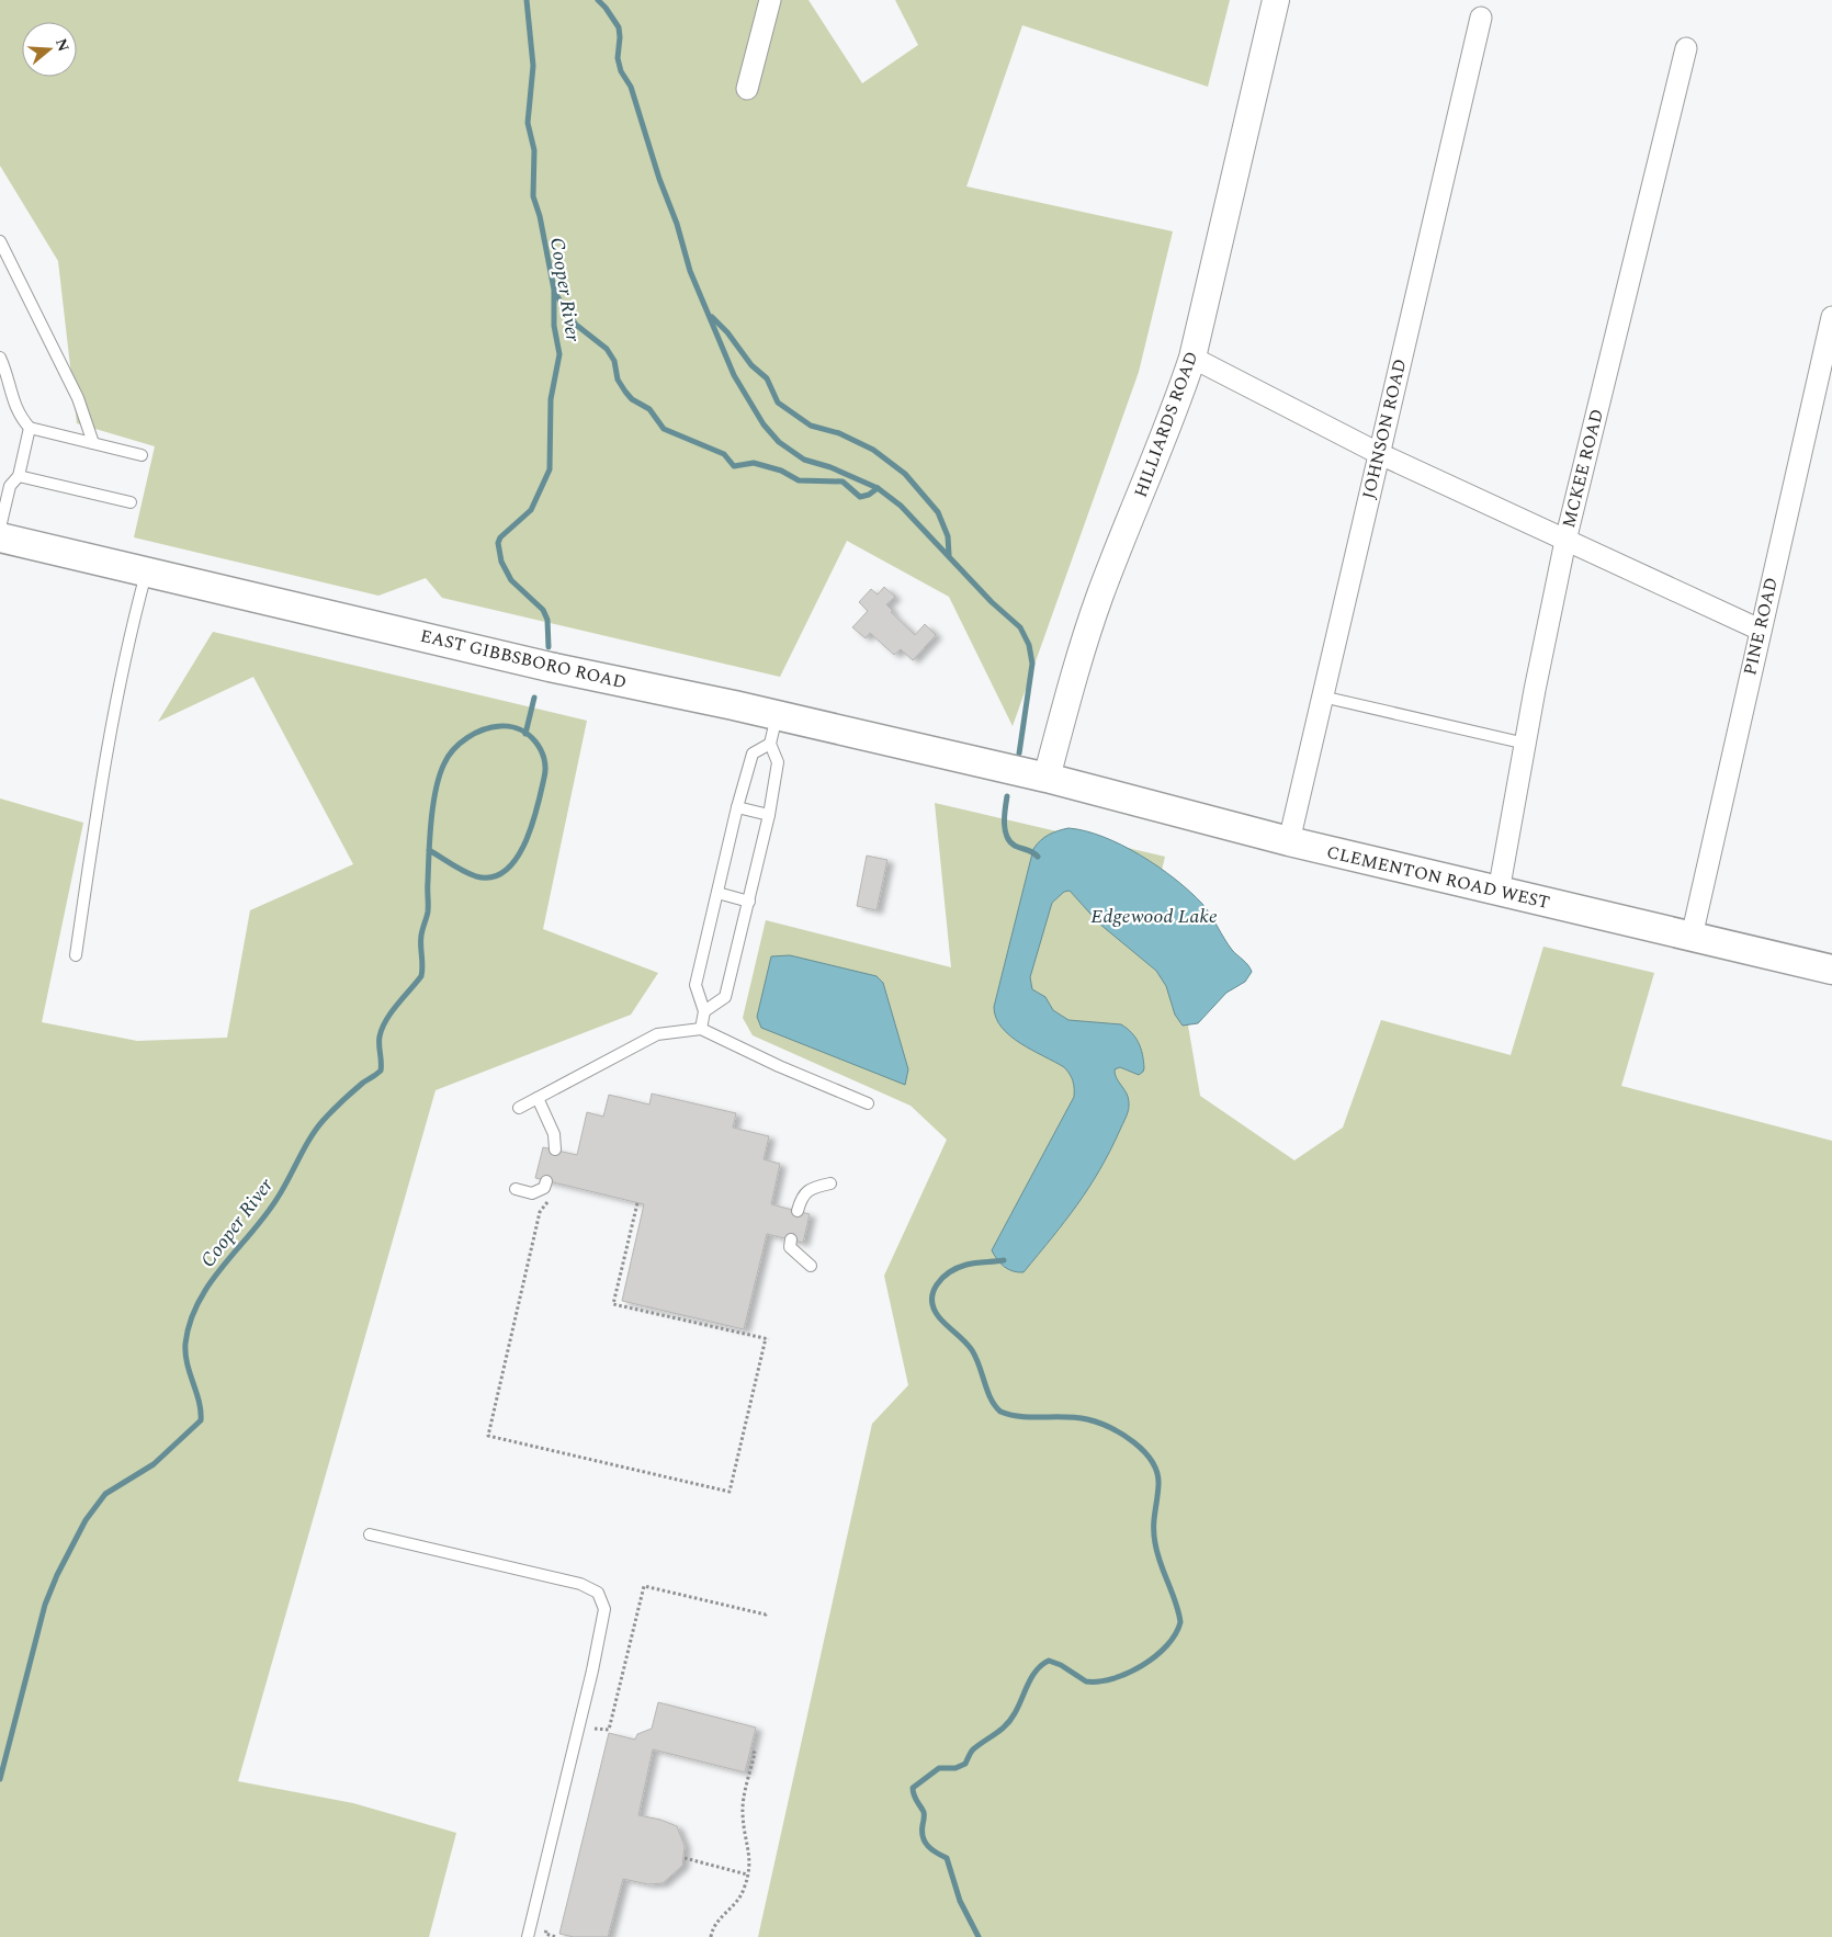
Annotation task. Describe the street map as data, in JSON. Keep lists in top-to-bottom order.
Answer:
{
  "streets": {
    "main road": ["EAST GIBBSBORO ROAD", "CLEMENTON ROAD WEST"],
    "street": [
      "HILLIARDS ROAD",
      "JOHNSON ROAD",
      "MCKEE ROAD",
      "PINE ROAD"
    ]
  },
  "crossings": [
    ["HILLIARDS ROAD", "EAST GIBBSBORO ROAD"],
    ["HILLIARDS ROAD", "CLEMENTON ROAD WEST"],
    ["JOHNSON ROAD", "CLEMENTON ROAD WEST"],
    ["MCKEE ROAD", "CLEMENTON ROAD WEST"],
    ["PINE ROAD", "CLEMENTON ROAD WEST"],
    ["EAST GIBBSBORO ROAD", "CLEMENTON ROAD WEST"]
  ],
  "water": ["Cooper River", "Edgewood Lake"],
  "north": "right"
}
